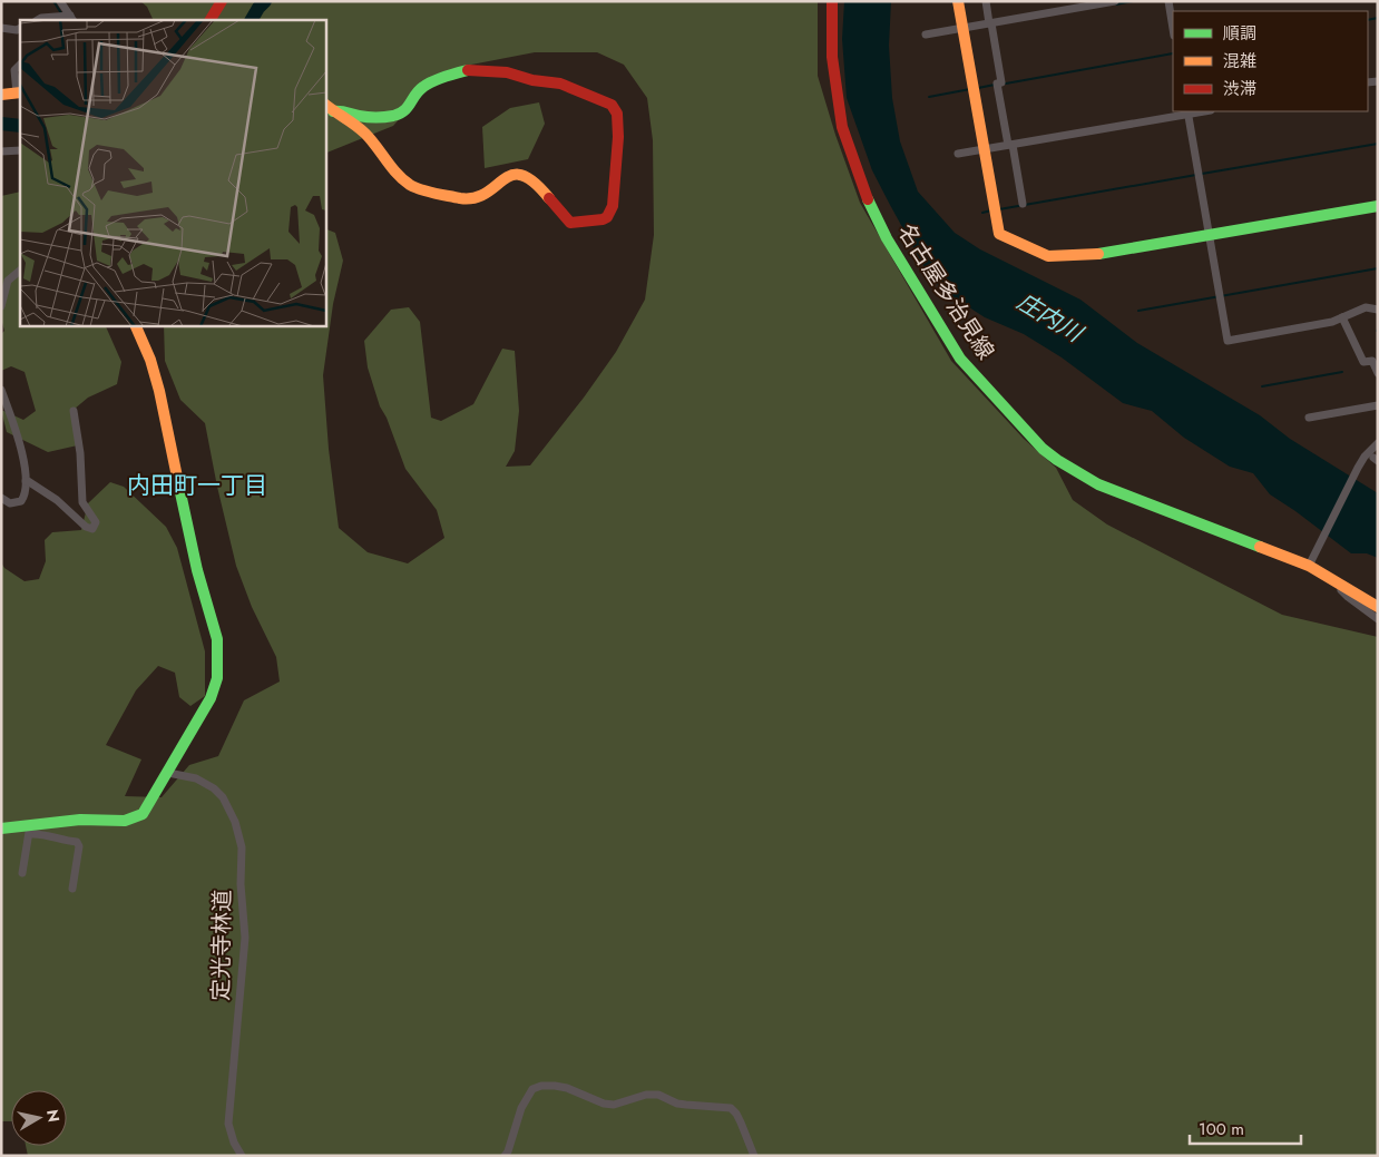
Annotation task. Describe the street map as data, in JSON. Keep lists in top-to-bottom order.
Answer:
{
  "streets": {
    "main road": ["名古屋多治見線"],
    "street": ["定光寺林道"]
  },
  "districts": ["内田町一丁目"],
  "water": ["庄内川"],
  "legend": ["順調", "混雑", "渋滞"],
  "scale_bar": "100 m",
  "north": "right"
}
